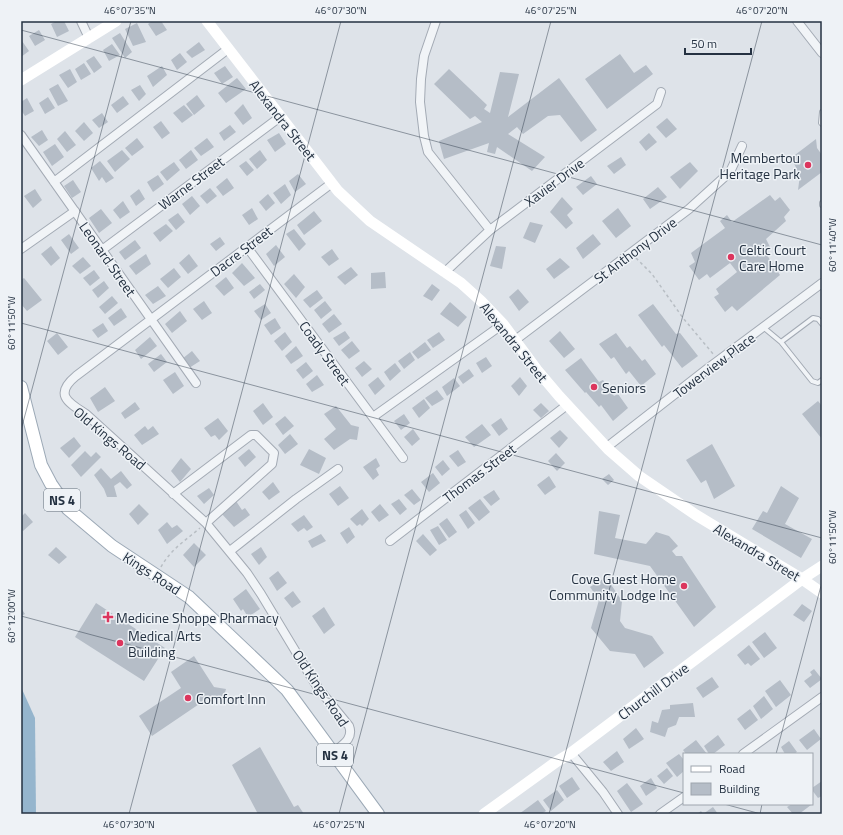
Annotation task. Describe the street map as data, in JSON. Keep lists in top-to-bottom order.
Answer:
{
  "streets": {
    "main road": [
      "Alexandra Street",
      "NS 4",
      "Kings Road",
      "Churchill Drive"
    ],
    "street": [
      "Xavier Drive",
      "Warne Street",
      "St Anthony Drive",
      "Dacre Street",
      "Leonard Street",
      "Coady Street",
      "Towerview Place",
      "Old Kings Road",
      "Thomas Street"
    ]
  },
  "crossings": [
    ["Alexandra Street", "Xavier Drive"],
    ["Alexandra Street", "Warne Street"],
    ["Alexandra Street", "St Anthony Drive"],
    ["Alexandra Street", "Dacre Street"],
    ["Alexandra Street", "Towerview Place"],
    ["Alexandra Street", "Thomas Street"],
    ["Alexandra Street", "Churchill Drive"],
    ["Warne Street", "Leonard Street"],
    ["Dacre Street", "Leonard Street"],
    ["Dacre Street", "Coady Street"],
    ["Dacre Street", "Old Kings Road"],
    ["Leonard Street", "Old Kings Road"],
    ["Old Kings Road", "Kings Road"]
  ],
  "places": {
    "other": [
      "Membertou Heritage Park",
      "Celtic Court Care Home",
      "Seniors",
      "Cove Guest Home Community Lodge Inc",
      "Medical Arts Building",
      "Comfort Inn"
    ],
    "health": ["Medicine Shoppe Pharmacy"]
  },
  "legend": ["Road", "Building"],
  "scale_bar": "50 m",
  "coordinates": [
    "46°07'35\"N",
    "46°07'30\"N",
    "46°07'25\"N",
    "46°07'20\"N",
    "60°11'40\"W",
    "60°11'50\"W",
    "60°12'00\"W"
  ]
}
